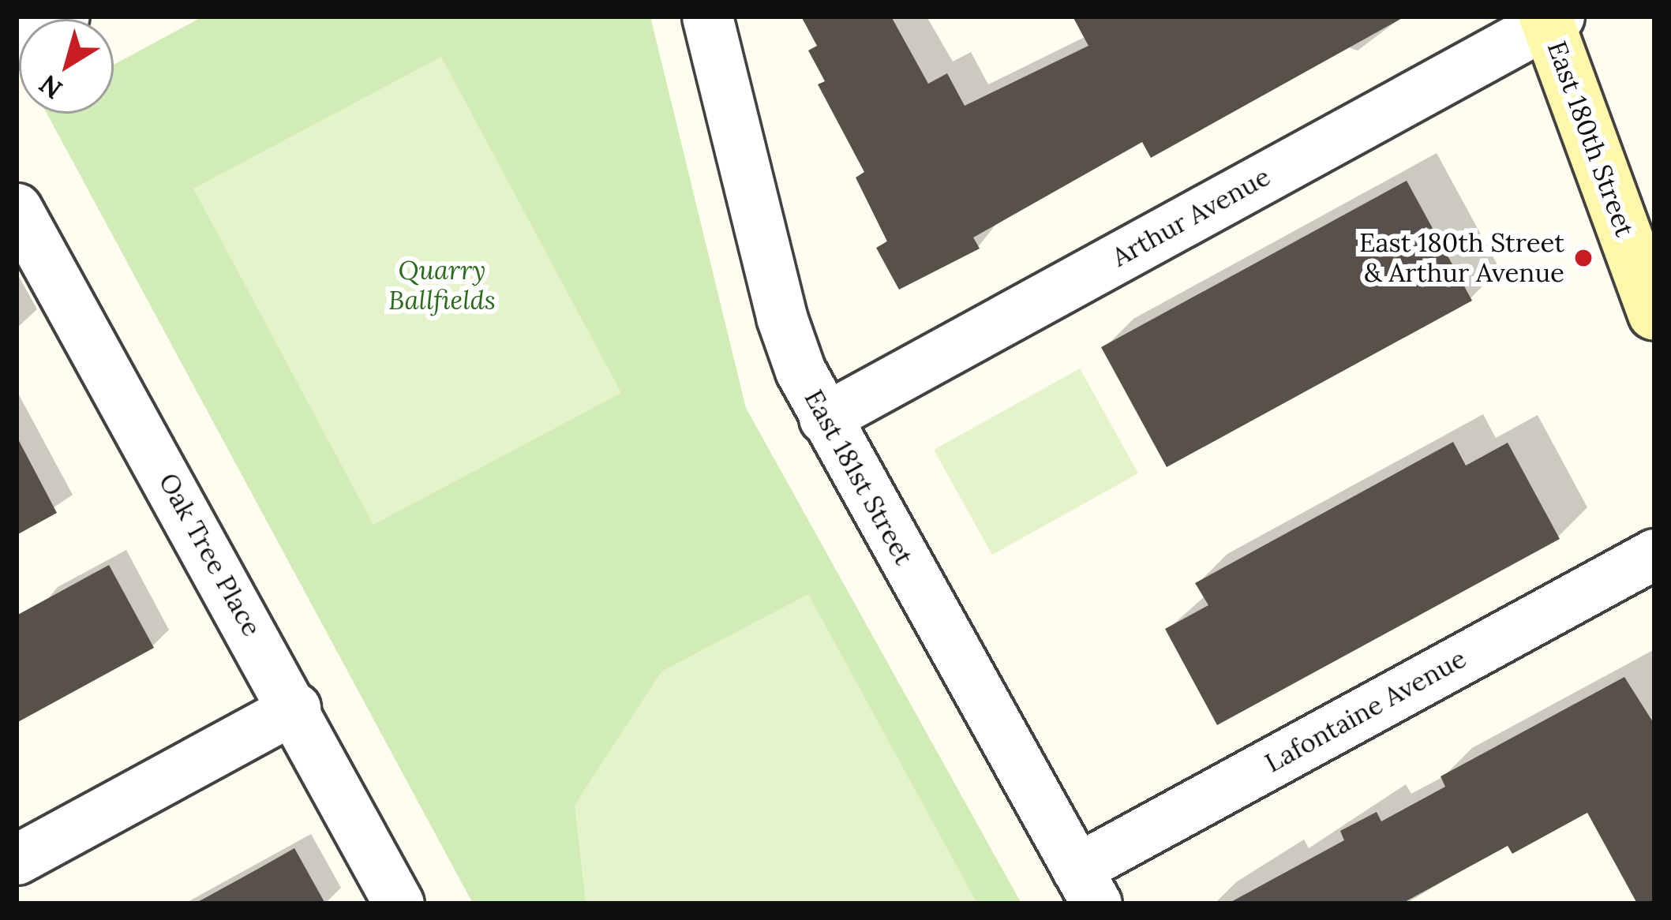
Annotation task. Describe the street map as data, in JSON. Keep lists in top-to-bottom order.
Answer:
{
  "streets": {
    "main road": ["East 180th Street"],
    "street": [
      "Arthur Avenue",
      "East 181st Street",
      "Oak Tree Place",
      "Lafontaine Avenue"
    ]
  },
  "crossings": [
    ["East 180th Street", "Arthur Avenue"],
    ["Arthur Avenue", "East 181st Street"],
    ["East 181st Street", "Lafontaine Avenue"]
  ],
  "parks": ["Quarry Ballfields"],
  "places": ["East 180th Street & Arthur Avenue"],
  "north": "bottom left"
}
